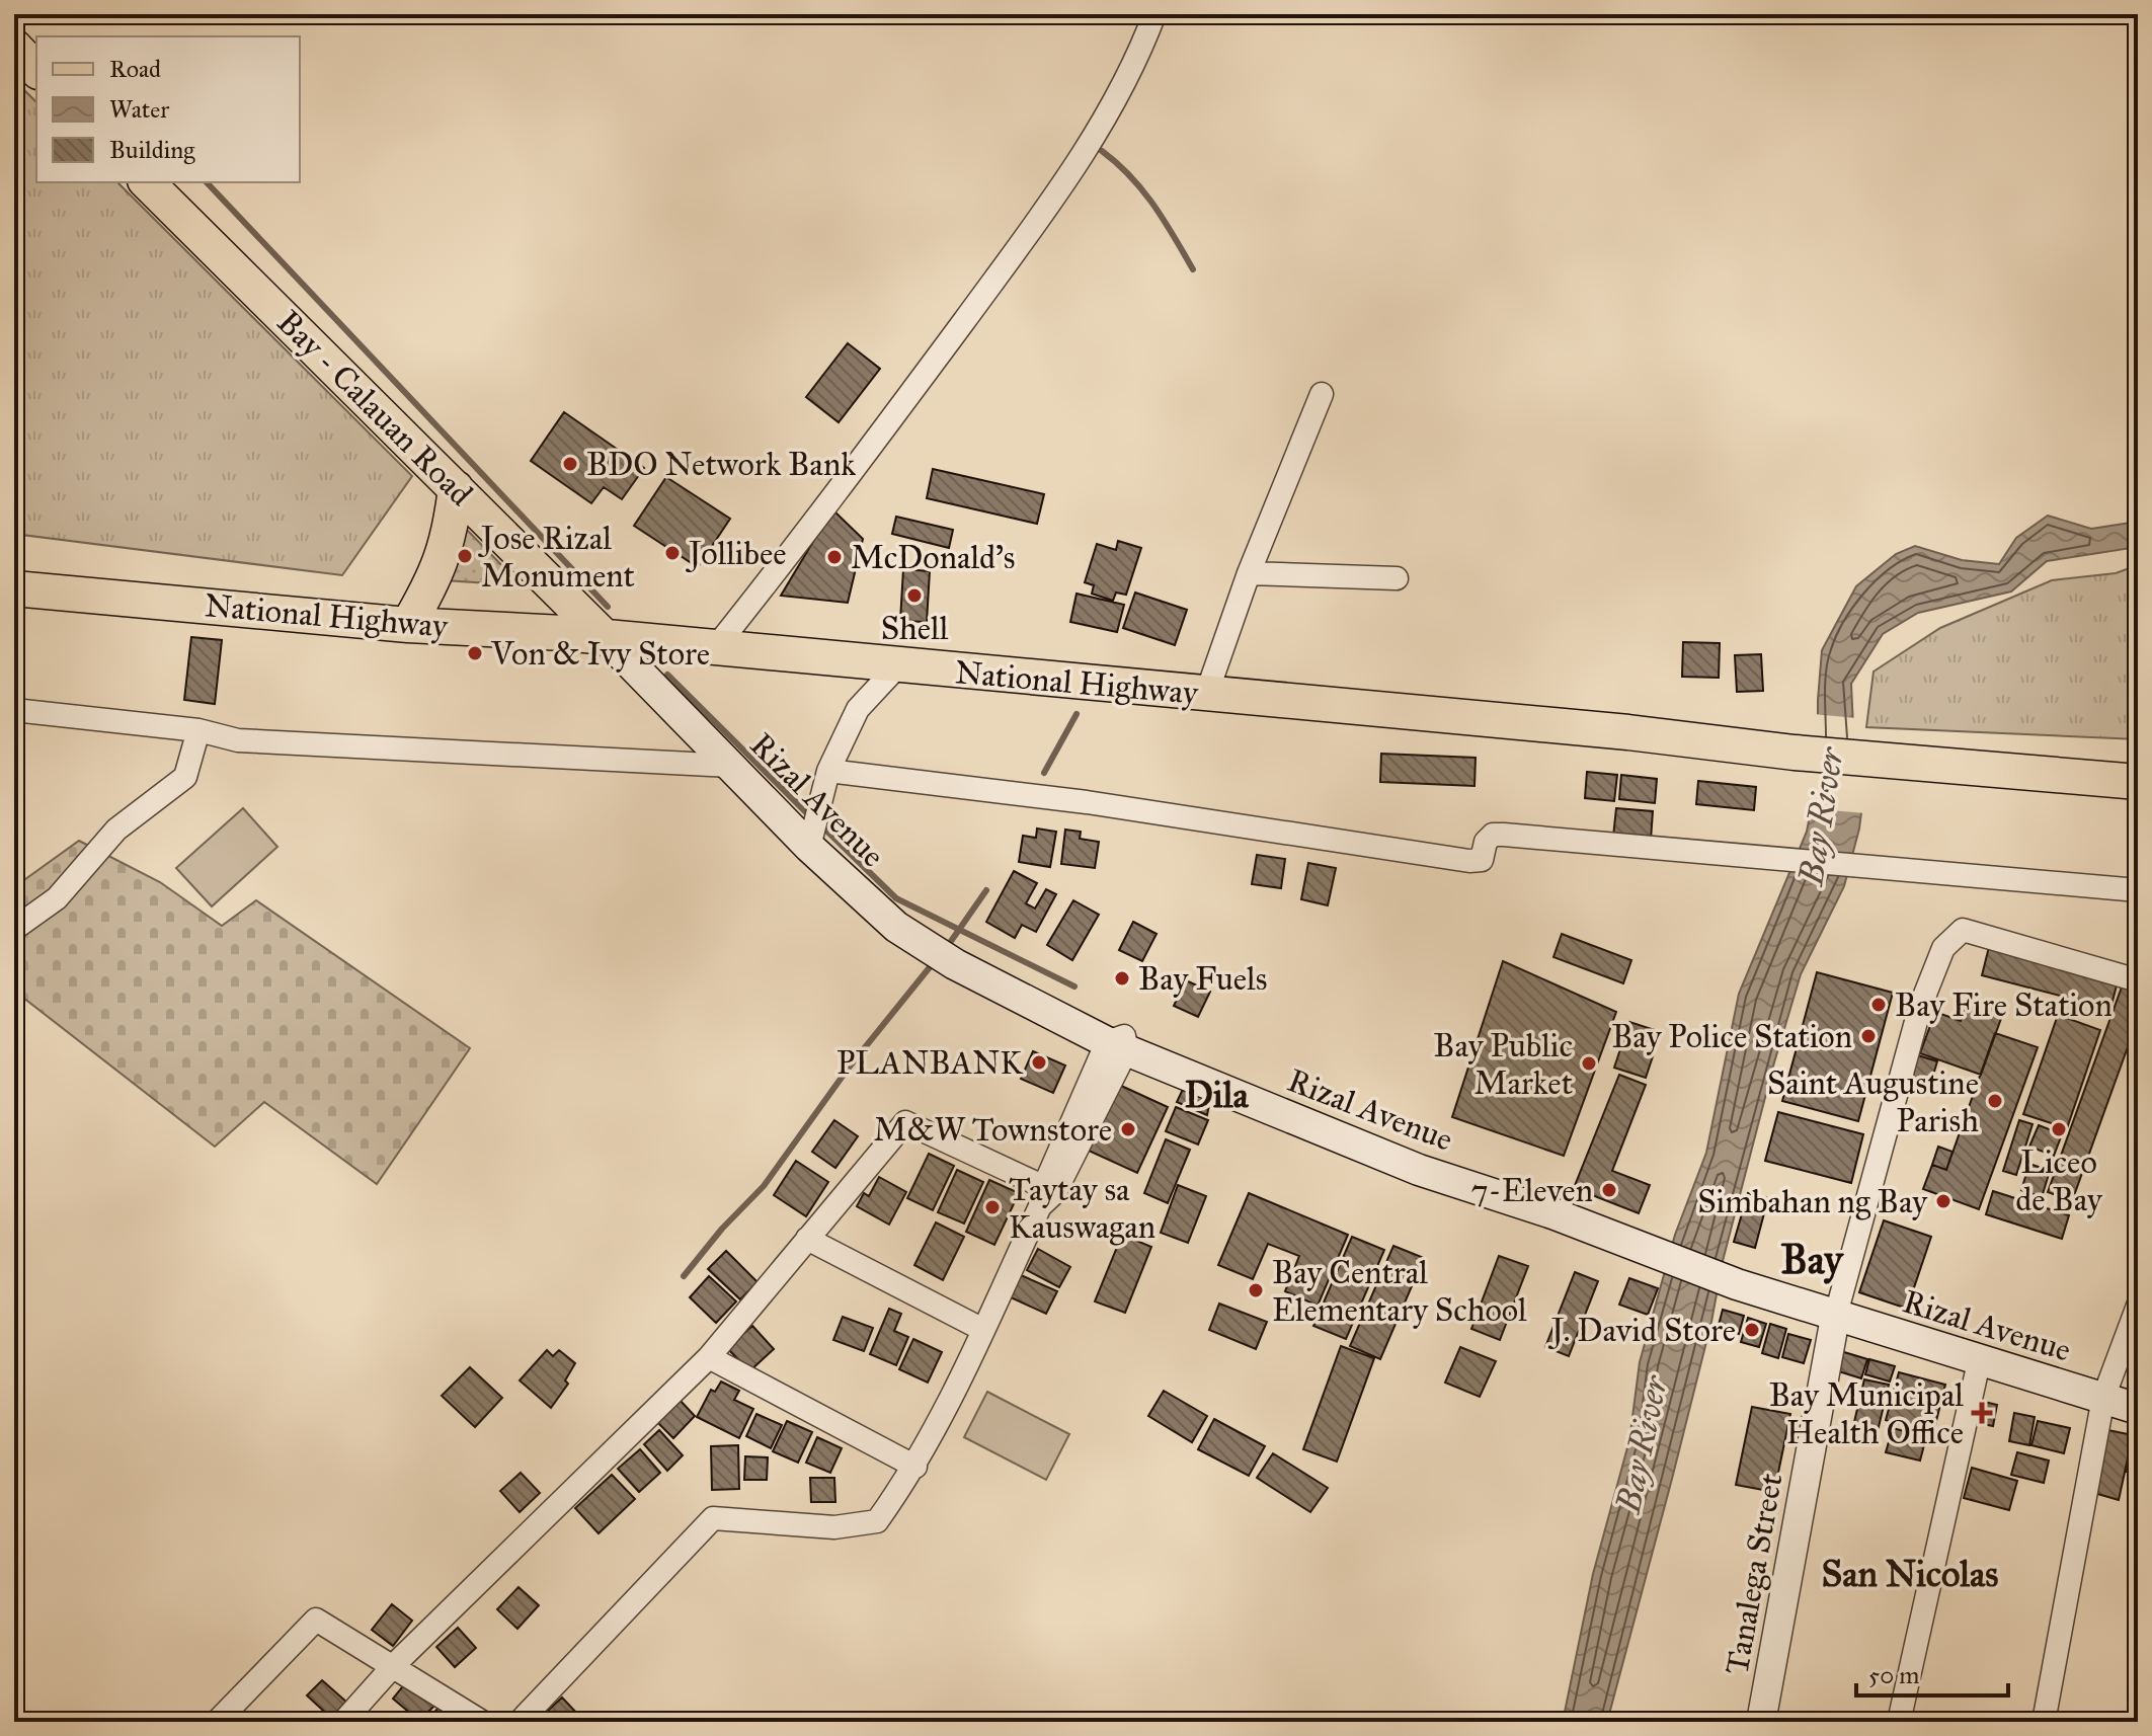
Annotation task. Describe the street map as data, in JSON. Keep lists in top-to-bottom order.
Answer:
{
  "streets": {
    "main road": ["Bay - Calauan Road", "National Highway", "Rizal Avenue"],
    "street": ["Tanalega Street"]
  },
  "crossings": [
    ["Bay - Calauan Road", "National Highway"],
    ["Bay - Calauan Road", "Rizal Avenue"],
    ["National Highway", "Rizal Avenue"],
    ["Rizal Avenue", "Tanalega Street"]
  ],
  "districts": ["Dila", "Bay", "San Nicolas"],
  "water": ["Bay River"],
  "places": {
    "other": [
      "BDO Network Bank",
      "Jollibee",
      "Jose Rizal Monument",
      "McDonald's",
      "Shell",
      "Von & Ivy Store",
      "Bay Fuels",
      "Bay Fire Station",
      "Bay Police Station",
      "PLANBANK",
      "Bay Public Market",
      "Saint Augustine Parish",
      "M&W Townstore",
      "Liceo de Bay",
      "7-Eleven",
      "Simbahan ng Bay",
      "Taytay sa Kauswagan",
      "Bay Central Elementary School",
      "J. David Store"
    ],
    "health": ["Bay Municipal Health Office"]
  },
  "legend": ["Road", "Water", "Building"],
  "scale_bar": "50 m"
}
